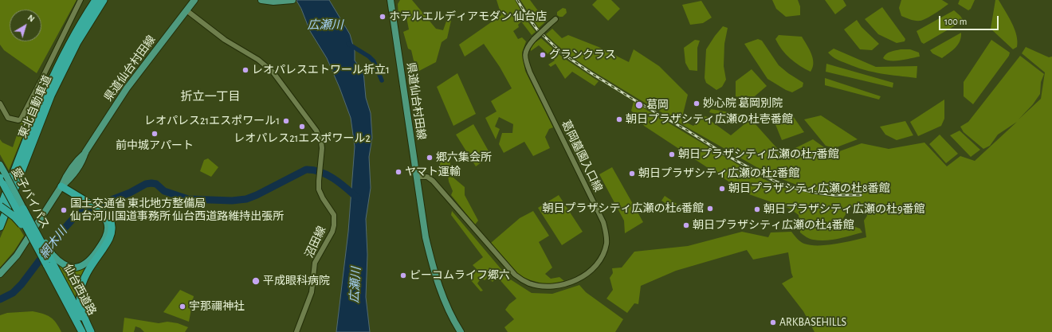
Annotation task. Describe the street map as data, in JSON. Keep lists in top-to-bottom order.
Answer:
{
  "streets": {
    "highway": ["東北自動車道", "愛子バイパス", "仙台西道路"],
    "main road": ["県道仙台村田線"],
    "street": ["葛岡墓園入口線", "沼田線"]
  },
  "crossings": [
    ["県道仙台村田線", "葛岡墓園入口線"],
    ["県道仙台村田線", "沼田線"],
    ["愛子バイパス", "仙台西道路"]
  ],
  "districts": ["折立一丁目"],
  "water": ["広瀬川", "網木川"],
  "places": [
    "ホテルエルディアモダン 仙台店",
    "グランクラス",
    "レオパレスエトワール折立1",
    "妙心院 葛岡別院",
    "葛岡",
    "朝日プラザシティ広瀬の杜壱番館",
    "レオパレス21エスポワール1",
    "レオパレス21エスポワール2",
    "前中城アパート",
    "朝日プラザシティ広瀬の杜7番館",
    "郷六集会所",
    "ヤマト運輸",
    "朝日プラザシティ広瀬の杜2番館",
    "朝日プラザシティ広瀬の杜8番館",
    "朝日プラザシティ広瀬の杜6番館",
    "朝日プラザシティ広瀬の杜9番館",
    "国土交通省 東北地方整備局 仙台河川国道事務所 仙台西道路維持出張所",
    "朝日プラザシティ広瀬の杜4番館",
    "ピーコムライフ郷六",
    "平成眼科病院",
    "宇那禰神社",
    "ARKBASEHILLS"
  ],
  "scale_bar": "100 m",
  "north": "top right"
}
